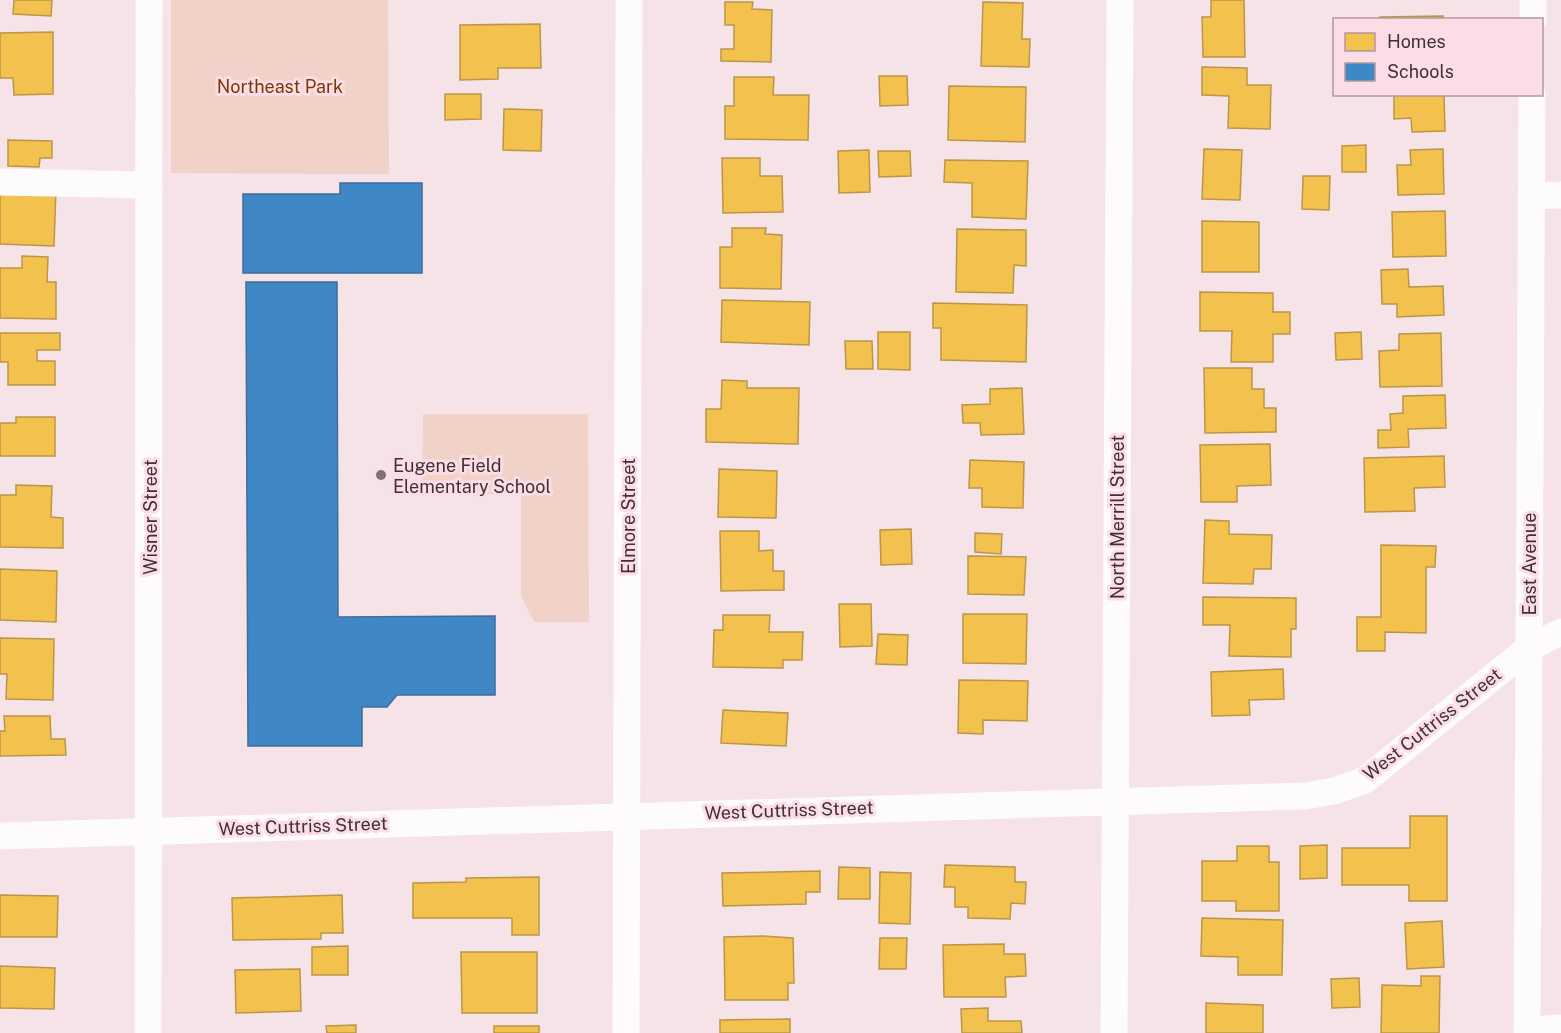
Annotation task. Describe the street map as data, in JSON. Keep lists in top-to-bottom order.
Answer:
{
  "streets": {
    "street": [
      "Elmore Street",
      "Wisner Street",
      "North Merrill Street",
      "East Avenue",
      "West Cuttriss Street"
    ]
  },
  "crossings": [
    ["Elmore Street", "West Cuttriss Street"],
    ["Wisner Street", "West Cuttriss Street"],
    ["North Merrill Street", "West Cuttriss Street"],
    ["East Avenue", "West Cuttriss Street"]
  ],
  "parks": ["Northeast Park"],
  "places": ["Eugene Field Elementary School"],
  "legend": ["Homes", "Schools"]
}
